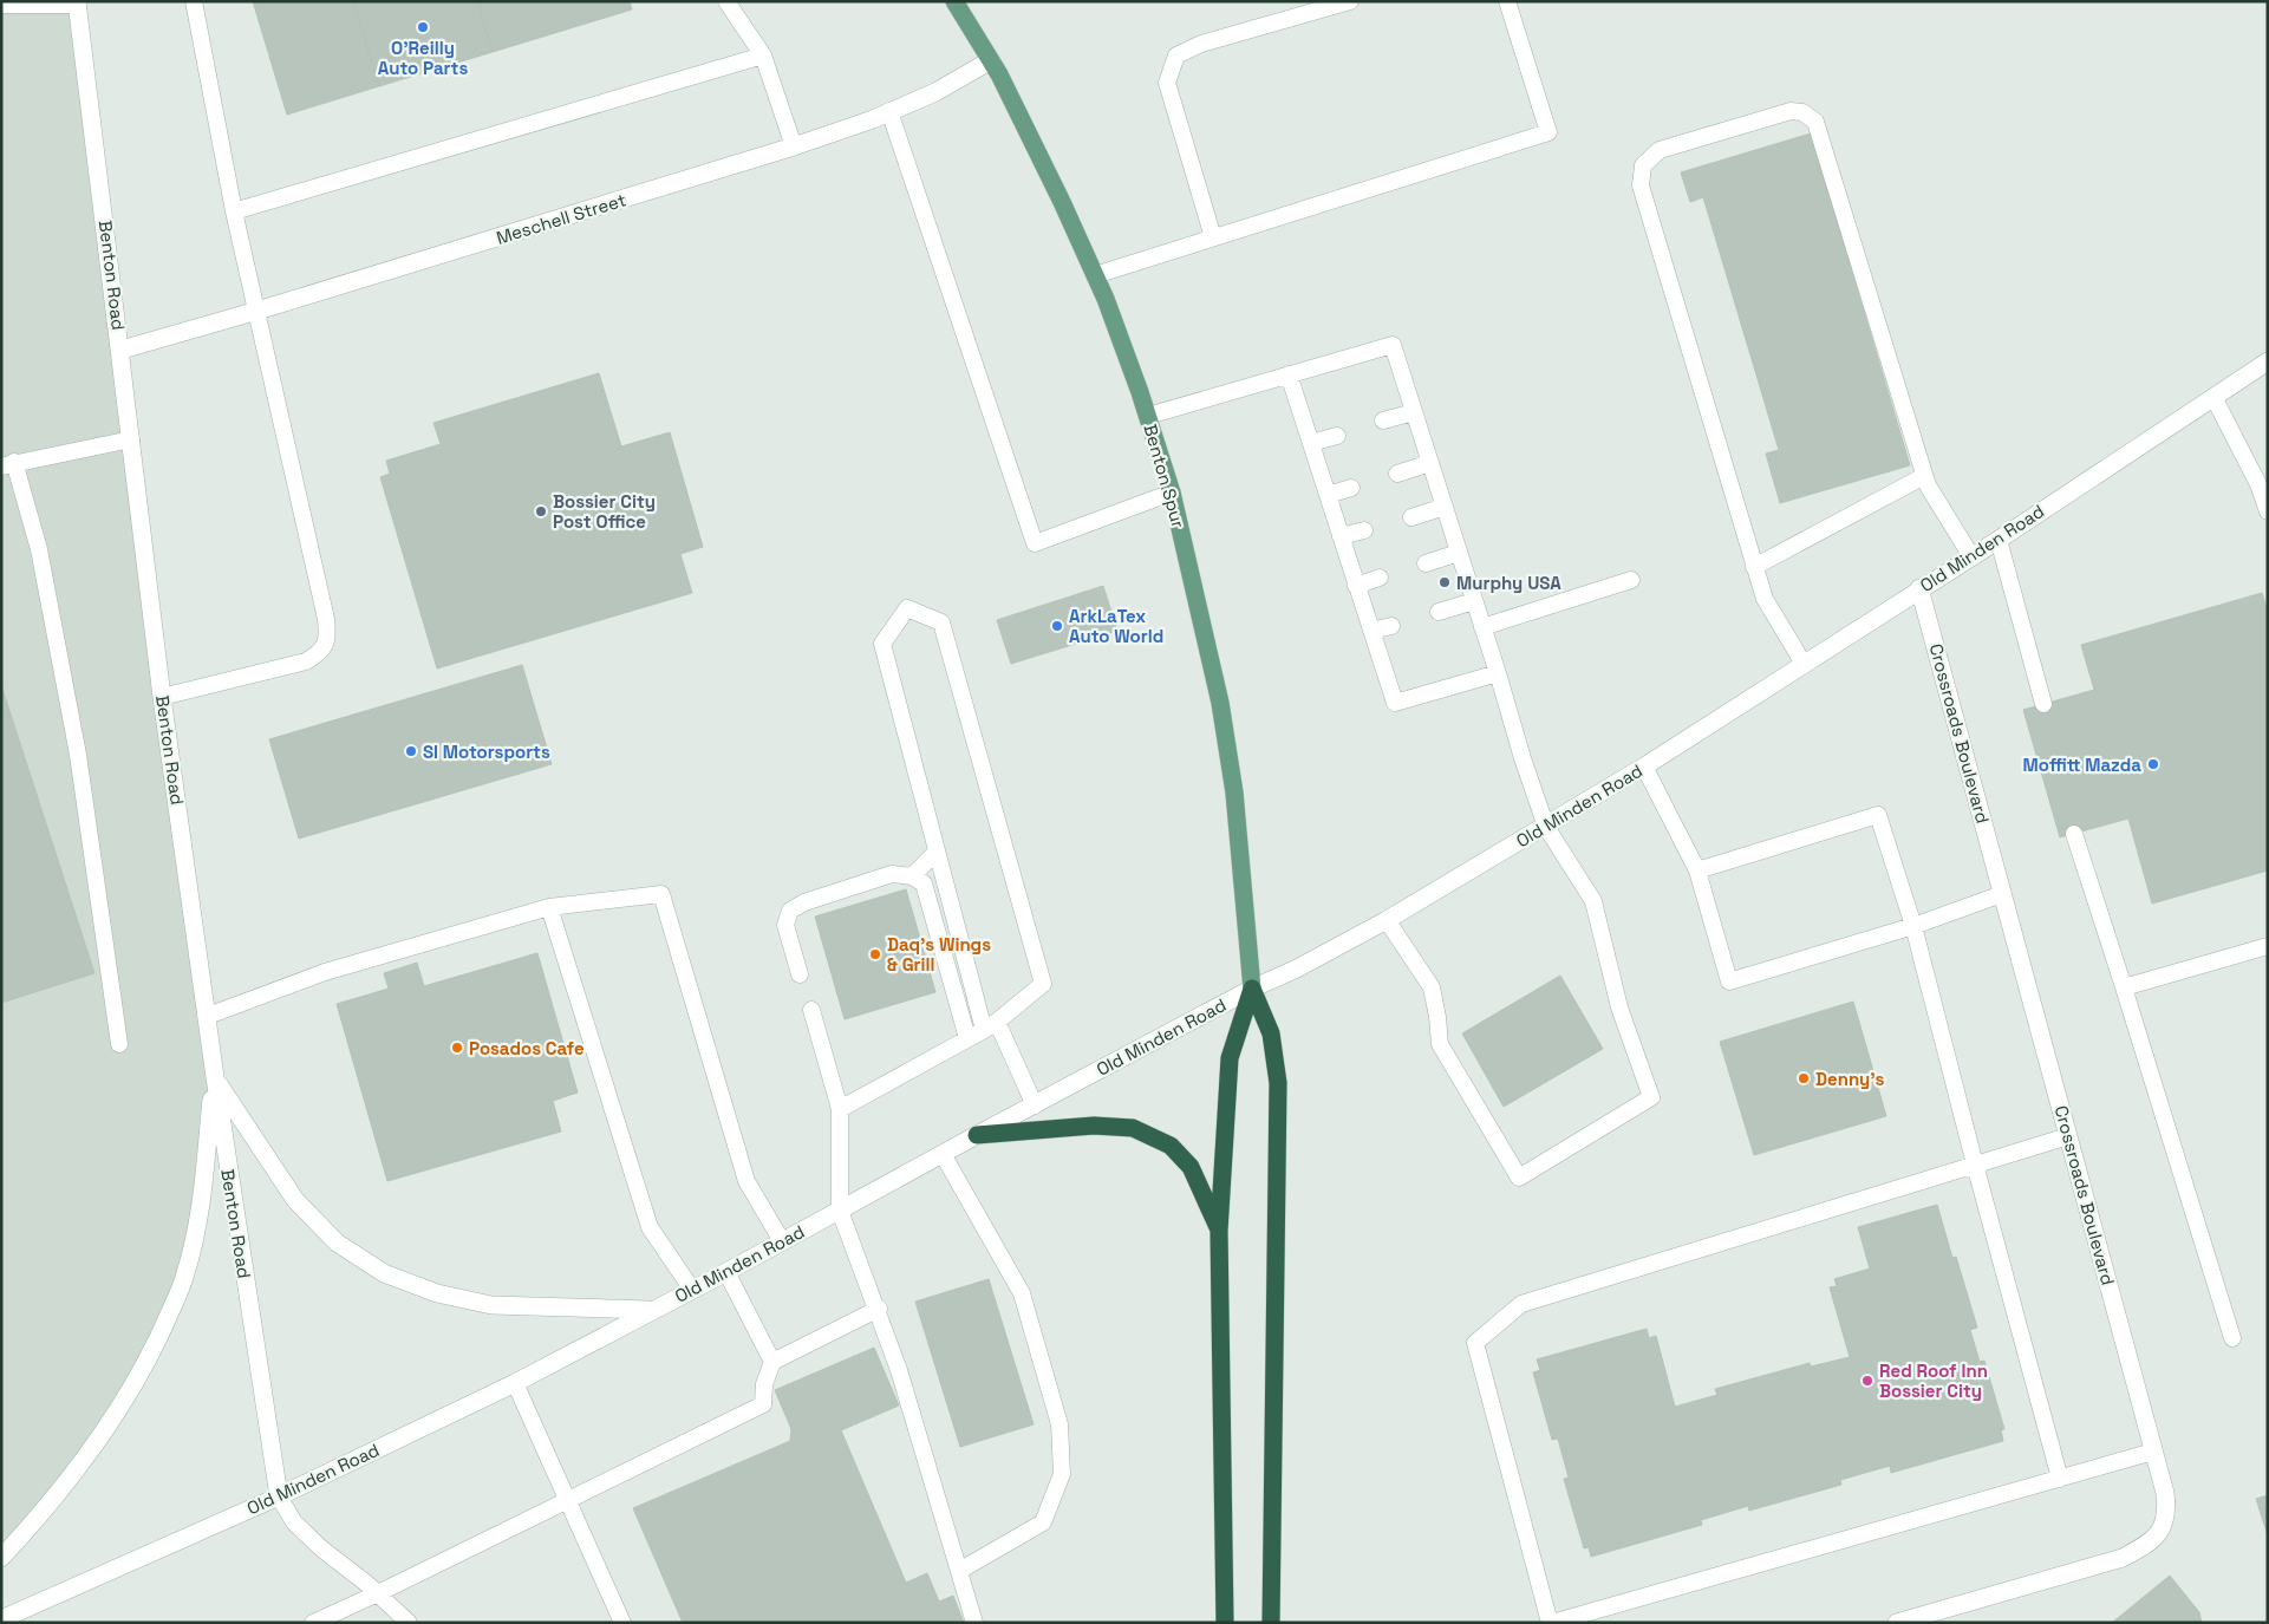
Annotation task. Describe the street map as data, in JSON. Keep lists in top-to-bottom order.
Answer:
{
  "streets": {
    "main road": [
      "Meschell Street",
      "Benton Road",
      "Benton Spur",
      "Old Minden Road",
      "Crossroads Boulevard"
    ]
  },
  "crossings": [
    ["Meschell Street", "Benton Road"],
    ["Meschell Street", "Benton Spur"],
    ["Benton Road", "Old Minden Road"],
    ["Benton Spur", "Old Minden Road"],
    ["Old Minden Road", "Crossroads Boulevard"]
  ],
  "places": [
    "O'Reilly Auto Parts",
    "Bossier City Post Office",
    "Murphy USA",
    "ArkLaTex Auto World",
    "SI Motorsports",
    "Moffitt Mazda",
    "Daq's Wings & Grill",
    "Posados Cafe",
    "Denny's",
    "Red Roof Inn Bossier City"
  ]
}
